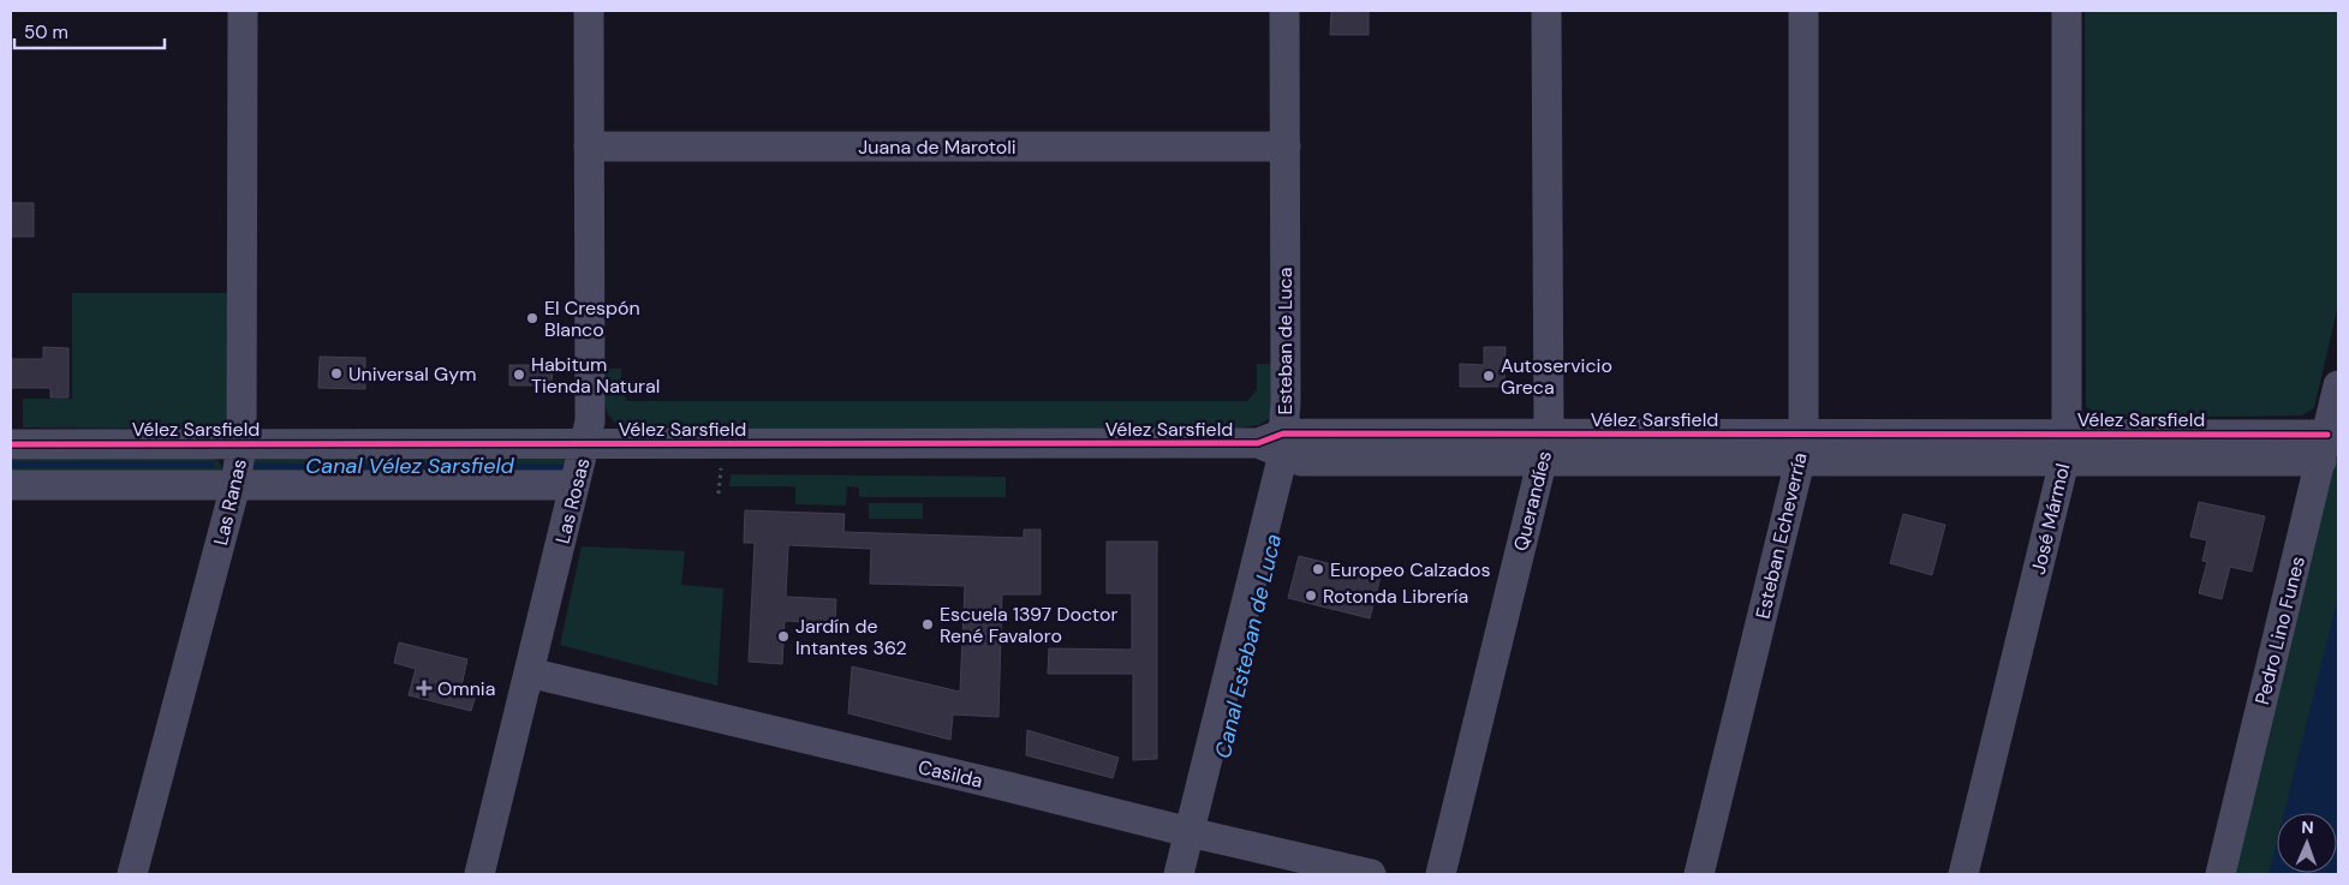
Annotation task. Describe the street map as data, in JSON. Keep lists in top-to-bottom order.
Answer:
{
  "streets": {
    "street": [
      "Juana de Marotoli",
      "Esteban de Luca",
      "Vélez Sarsfield",
      "Las Rosas",
      "Querandíes",
      "Las Ranas",
      "José Mármol",
      "Esteban Echeverría",
      "Pedro Lino Funes",
      "Casilda"
    ]
  },
  "crossings": [
    ["Juana de Marotoli", "Esteban de Luca"],
    ["Juana de Marotoli", "Las Rosas"],
    ["Esteban de Luca", "Vélez Sarsfield"],
    ["Esteban de Luca", "Casilda"],
    ["Vélez Sarsfield", "Las Rosas"],
    ["Vélez Sarsfield", "Querandíes"],
    ["Vélez Sarsfield", "Las Ranas"],
    ["Vélez Sarsfield", "José Mármol"],
    ["Vélez Sarsfield", "Esteban Echeverría"],
    ["Vélez Sarsfield", "Pedro Lino Funes"],
    ["Las Rosas", "Casilda"]
  ],
  "water": ["Canal Vélez Sarsfield", "Canal Esteban de Luca"],
  "places": {
    "other": [
      "El Crespón Blanco",
      "Universal Gym",
      "Habitum Tienda Natural",
      "Autoservicio Greca",
      "Europeo Calzados",
      "Rotonda Librería",
      "Escuela 1397 Doctor René Favaloro",
      "Jardín de Intantes 362"
    ],
    "health": ["Omnia"]
  },
  "scale_bar": "50 m",
  "north": "top"
}
